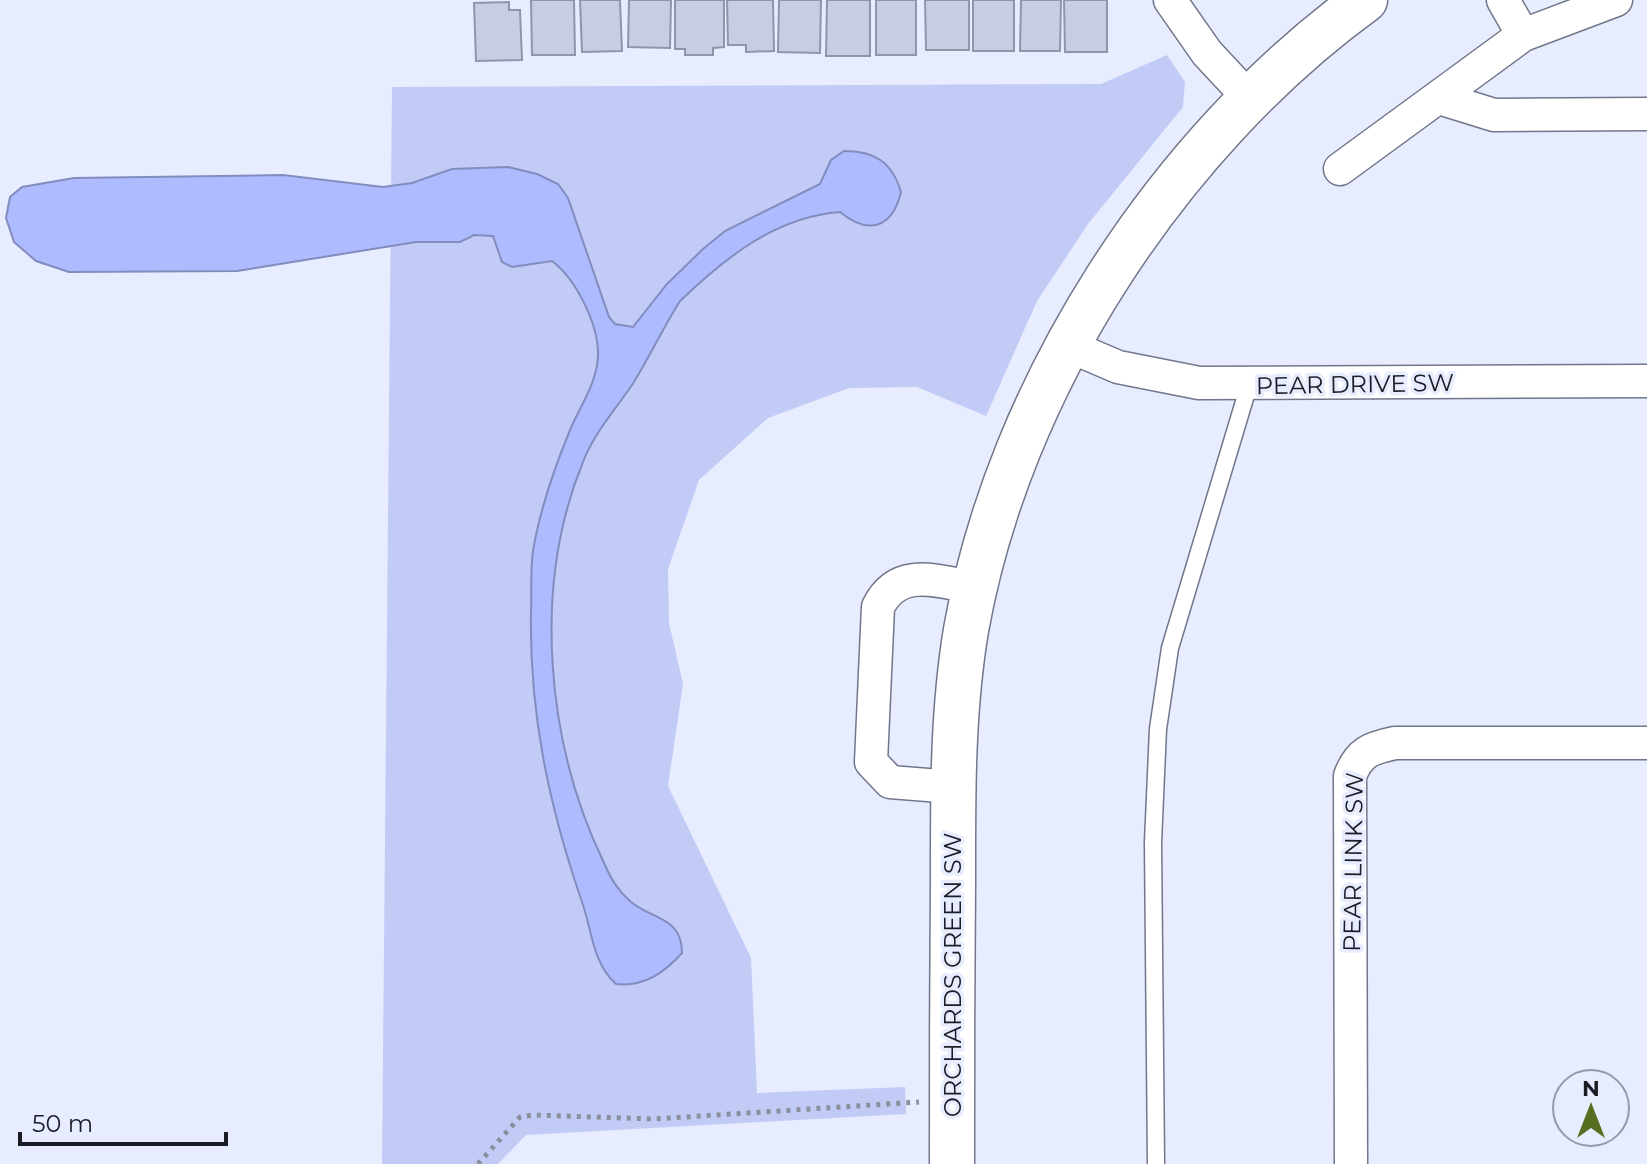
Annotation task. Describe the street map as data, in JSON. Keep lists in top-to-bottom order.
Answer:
{
  "streets": {
    "street": ["PEAR DRIVE SW", "PEAR LINK SW", "ORCHARDS GREEN SW"]
  },
  "crossings": [
    ["PEAR DRIVE SW", "ORCHARDS GREEN SW"]
  ],
  "scale_bar": "50 m",
  "north": "top"
}
